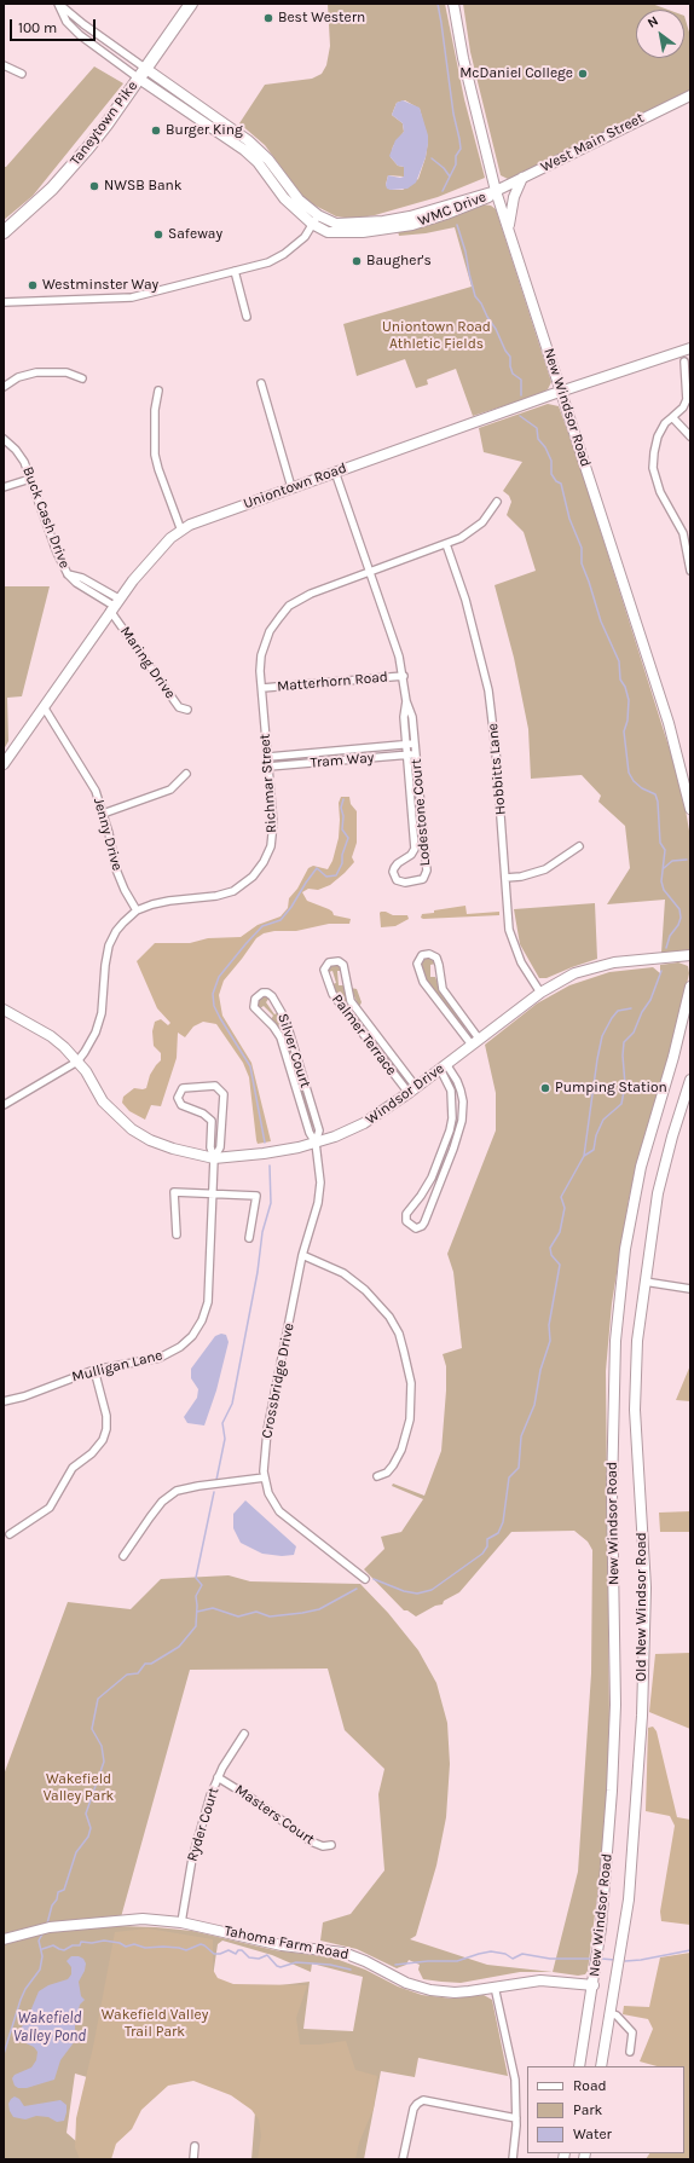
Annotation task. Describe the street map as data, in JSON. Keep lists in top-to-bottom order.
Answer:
{
  "streets": {
    "highway": ["Taneytown Pike"],
    "main road": [
      "West Main Street",
      "WMC Drive",
      "New Windsor Road",
      "Uniontown Road",
      "Windsor Drive",
      "Old New Windsor Road",
      "Tahoma Farm Road"
    ],
    "street": [
      "Buck Cash Drive",
      "Maring Drive",
      "Matterhorn Road",
      "Tram Way",
      "Hobbitts Lane",
      "Richmar Street",
      "Lodestone Court",
      "Jenny Drive",
      "Palmer Terrace",
      "Silver Court",
      "Mulligan Lane",
      "Crossbridge Drive",
      "Masters Court",
      "Ryder Court"
    ]
  },
  "crossings": [
    ["Taneytown Pike", "WMC Drive"],
    ["West Main Street", "WMC Drive"],
    ["West Main Street", "New Windsor Road"],
    ["WMC Drive", "New Windsor Road"],
    ["New Windsor Road", "Uniontown Road"],
    ["New Windsor Road", "Tahoma Farm Road"],
    ["Uniontown Road", "Buck Cash Drive"],
    ["Uniontown Road", "Maring Drive"],
    ["Uniontown Road", "Lodestone Court"],
    ["Uniontown Road", "Jenny Drive"],
    ["Buck Cash Drive", "Maring Drive"],
    ["Matterhorn Road", "Richmar Street"],
    ["Matterhorn Road", "Lodestone Court"],
    ["Tram Way", "Richmar Street"],
    ["Tram Way", "Lodestone Court"],
    ["Hobbitts Lane", "Richmar Street"],
    ["Hobbitts Lane", "Windsor Drive"],
    ["Richmar Street", "Lodestone Court"],
    ["Richmar Street", "Jenny Drive"],
    ["Richmar Street", "Windsor Drive"],
    ["Palmer Terrace", "Windsor Drive"],
    ["Silver Court", "Windsor Drive"],
    ["Silver Court", "Crossbridge Drive"],
    ["Windsor Drive", "Mulligan Lane"],
    ["Windsor Drive", "Crossbridge Drive"],
    ["Masters Court", "Ryder Court"],
    ["Ryder Court", "Tahoma Farm Road"]
  ],
  "water": ["Wakefield Valley Pond"],
  "parks": ["Uniontown Road Athletic Fields", "Wakefield Valley Park", "Wakefield Valley Trail Park"],
  "places": [
    "Best Western",
    "McDaniel College",
    "Burger King",
    "NWSB Bank",
    "Safeway",
    "Baugher's",
    "Westminster Way",
    "Pumping Station"
  ],
  "legend": ["Road", "Park", "Water"],
  "scale_bar": "100 m",
  "north": "top left"
}
